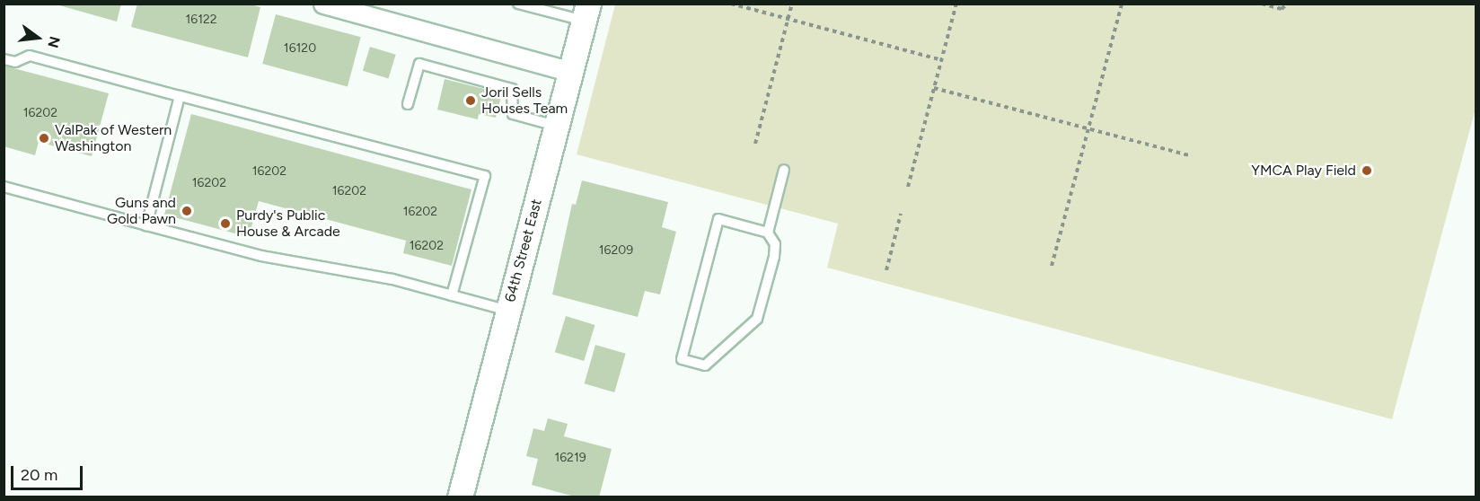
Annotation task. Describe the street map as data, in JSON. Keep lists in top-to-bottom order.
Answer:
{
  "streets": {
    "street": ["64th Street East"]
  },
  "places": [
    "Joril Sells Houses Team",
    "ValPak of Western Washington",
    "YMCA Play Field",
    "Guns and Gold Pawn",
    "Purdy's Public House & Arcade"
  ],
  "house_numbers": [
    "16122",
    "16120",
    "16202",
    "16202",
    "16202",
    "16202",
    "16202",
    "16202",
    "16209",
    "16219"
  ],
  "scale_bar": "20 m",
  "north": "right"
}
